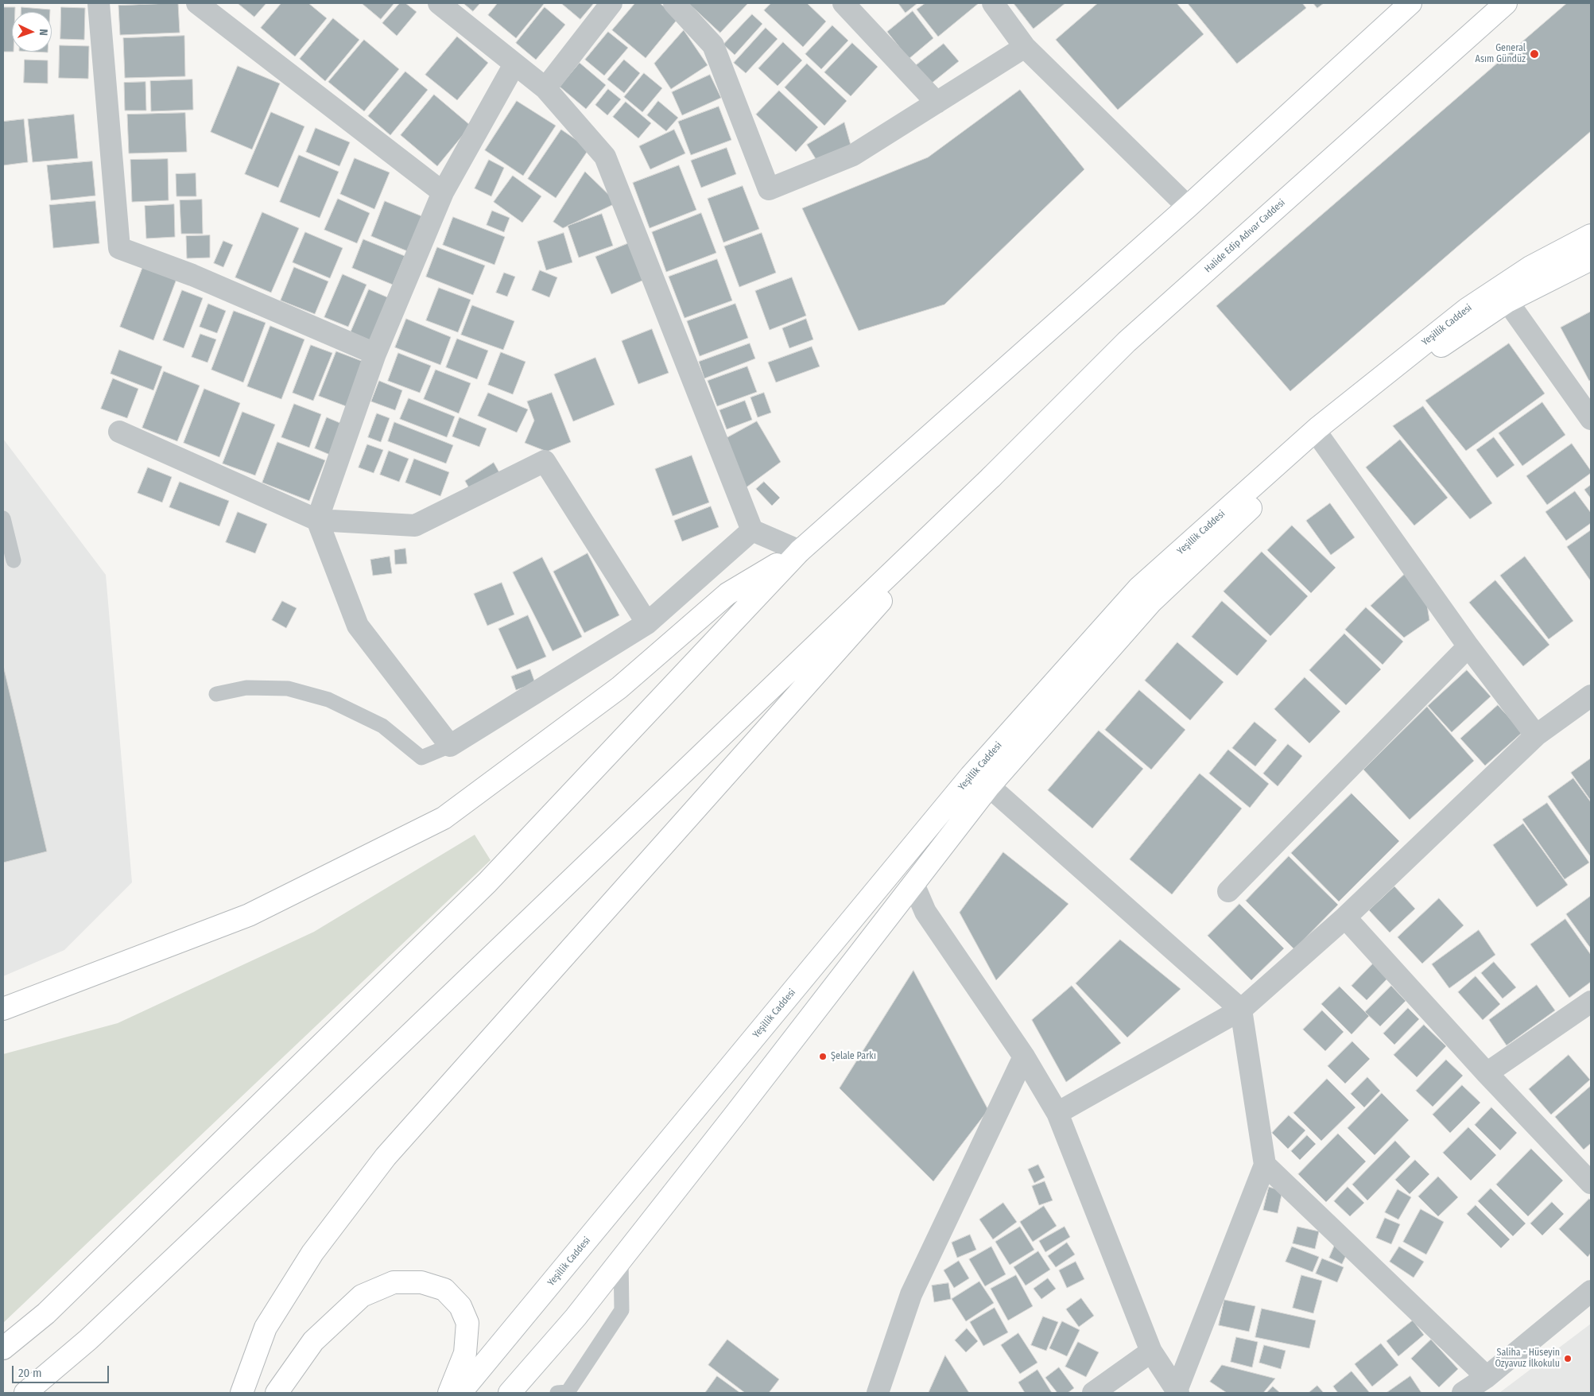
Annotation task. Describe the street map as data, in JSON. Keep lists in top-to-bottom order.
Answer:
{
  "streets": {
    "main road": ["Halide Edip Adıvar Caddesi", "Yeşillik Caddesi"]
  },
  "places": ["General Asım Gündüz", "Şelale Parkı", "Saliha - Hüseyin Özyavuz İlkokulu"],
  "scale_bar": "20 m",
  "north": "right"
}
